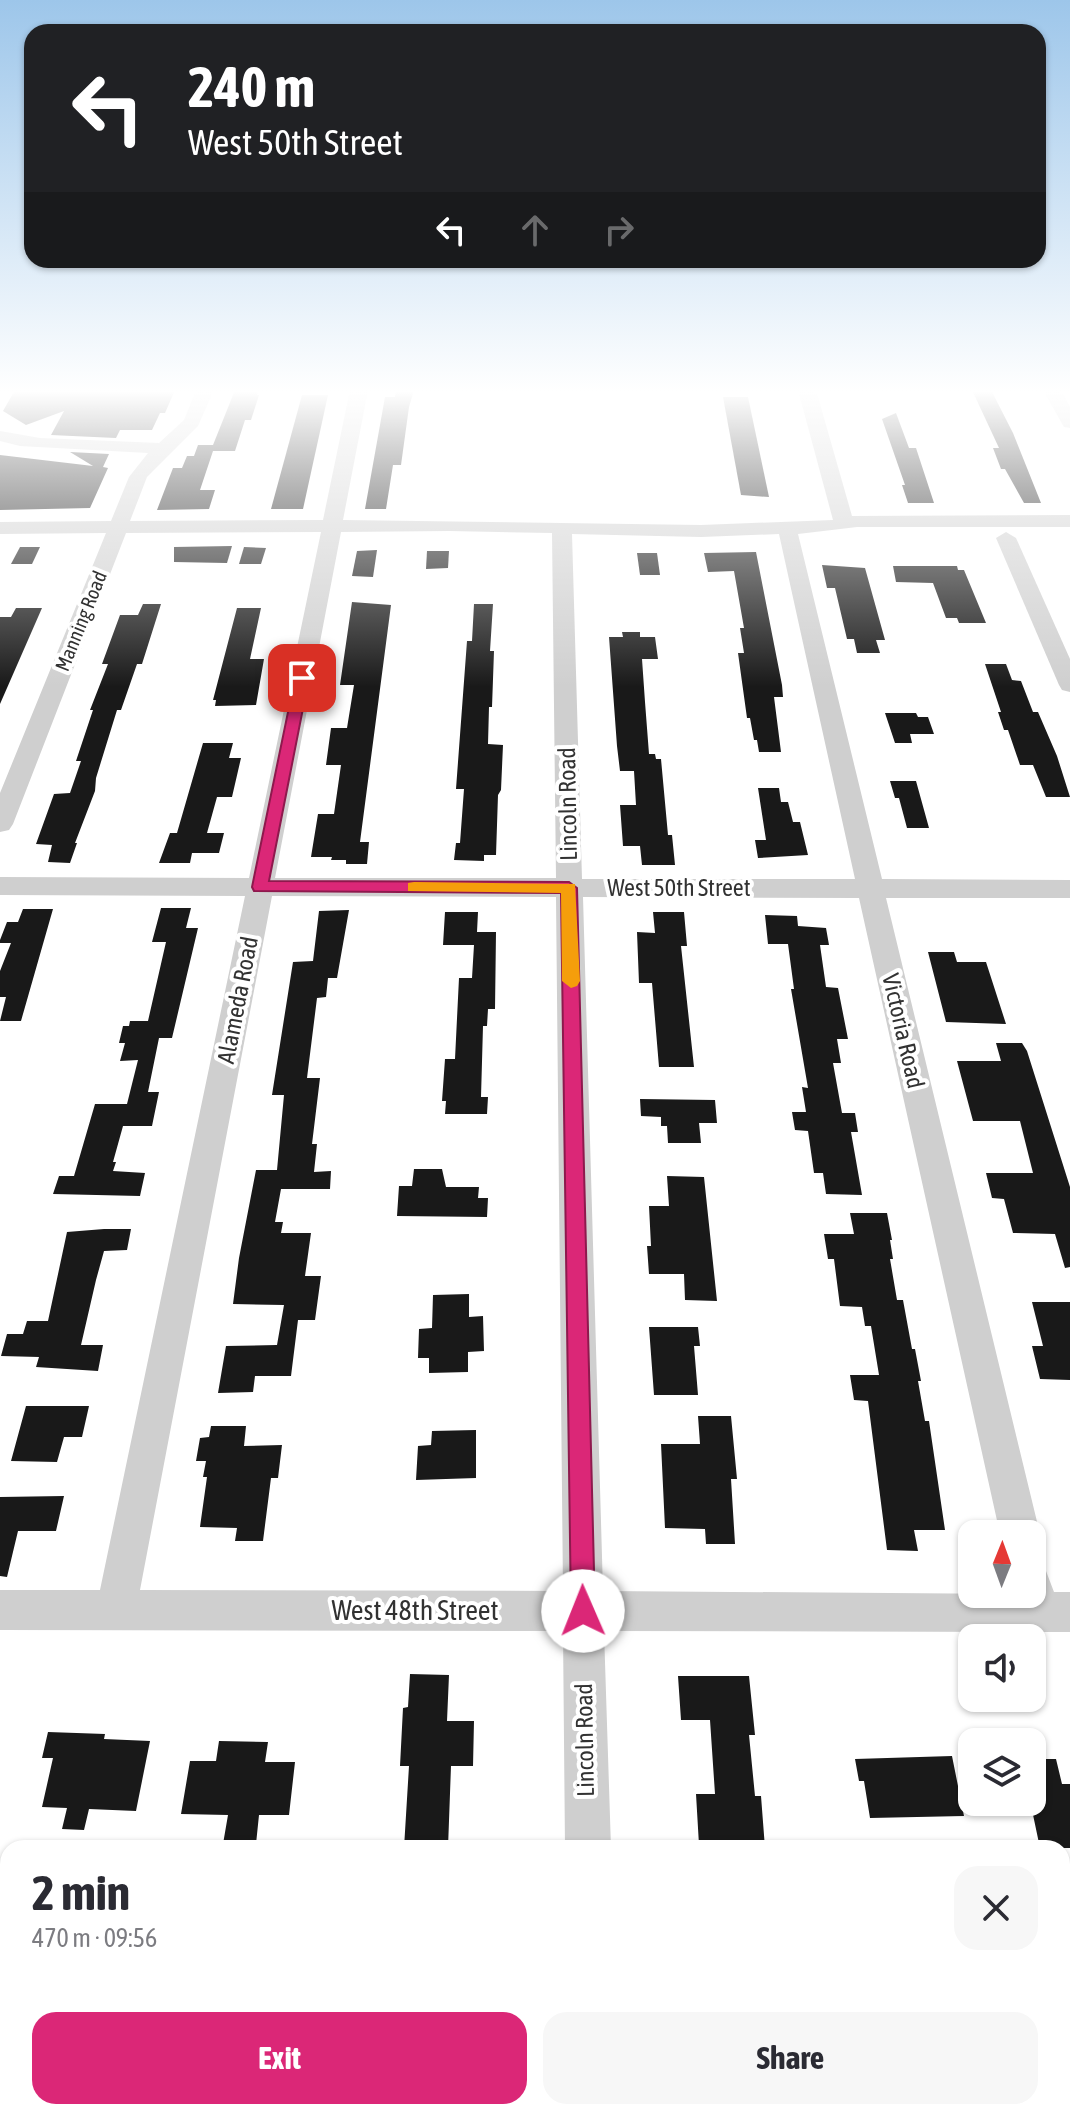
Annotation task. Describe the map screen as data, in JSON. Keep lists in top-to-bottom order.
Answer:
{
  "streets": {
    "street": [
      "Manning Road",
      "Lincoln Road",
      "West 50th Street",
      "Alameda Road",
      "Victoria Road",
      "West 48th Street"
    ]
  },
  "crossings": [
    ["Lincoln Road", "West 50th Street"],
    ["Lincoln Road", "West 48th Street"],
    ["West 50th Street", "Alameda Road"],
    ["West 50th Street", "Victoria Road"],
    ["Alameda Road", "West 48th Street"]
  ],
  "north": "top",
  "page": {
    "turn": ["240 m", "West 50th Street"],
    "heading": ["2 min", "470 m · 09:56"],
    "buttons": ["Exit", "Share"]
  }
}
